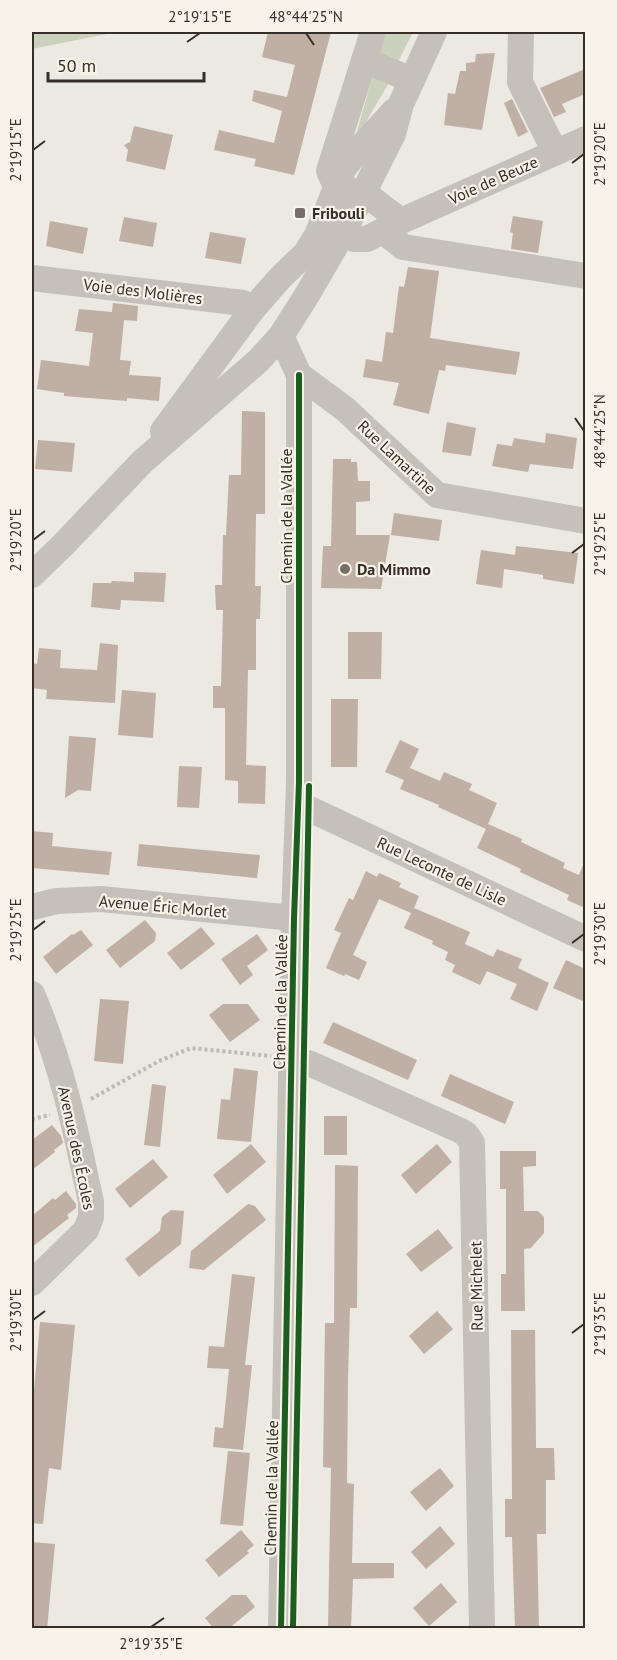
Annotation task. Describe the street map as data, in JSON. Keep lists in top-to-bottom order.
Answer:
{
  "streets": {
    "street": [
      "Voie de Beuze",
      "Voie des Molières",
      "Rue Lamartine",
      "Chemin de la Vallée",
      "Rue Leconte de Lisle",
      "Avenue Éric Morlet",
      "Avenue des Écoles",
      "Rue Michelet"
    ]
  },
  "crossings": [
    ["Voie des Molières", "Rue Lamartine"],
    ["Rue Lamartine", "Chemin de la Vallée"],
    ["Chemin de la Vallée", "Rue Leconte de Lisle"],
    ["Chemin de la Vallée", "Avenue Éric Morlet"],
    ["Chemin de la Vallée", "Rue Michelet"]
  ],
  "places": {
    "transit": ["Fribouli"],
    "other": ["Da Mimmo"]
  },
  "scale_bar": "50 m",
  "coordinates": [
    "2°19'15\"E",
    "48°44'25\"N",
    "2°19'20\"E",
    "2°19'25\"E",
    "2°19'30\"E",
    "2°19'35\"E"
  ]
}
